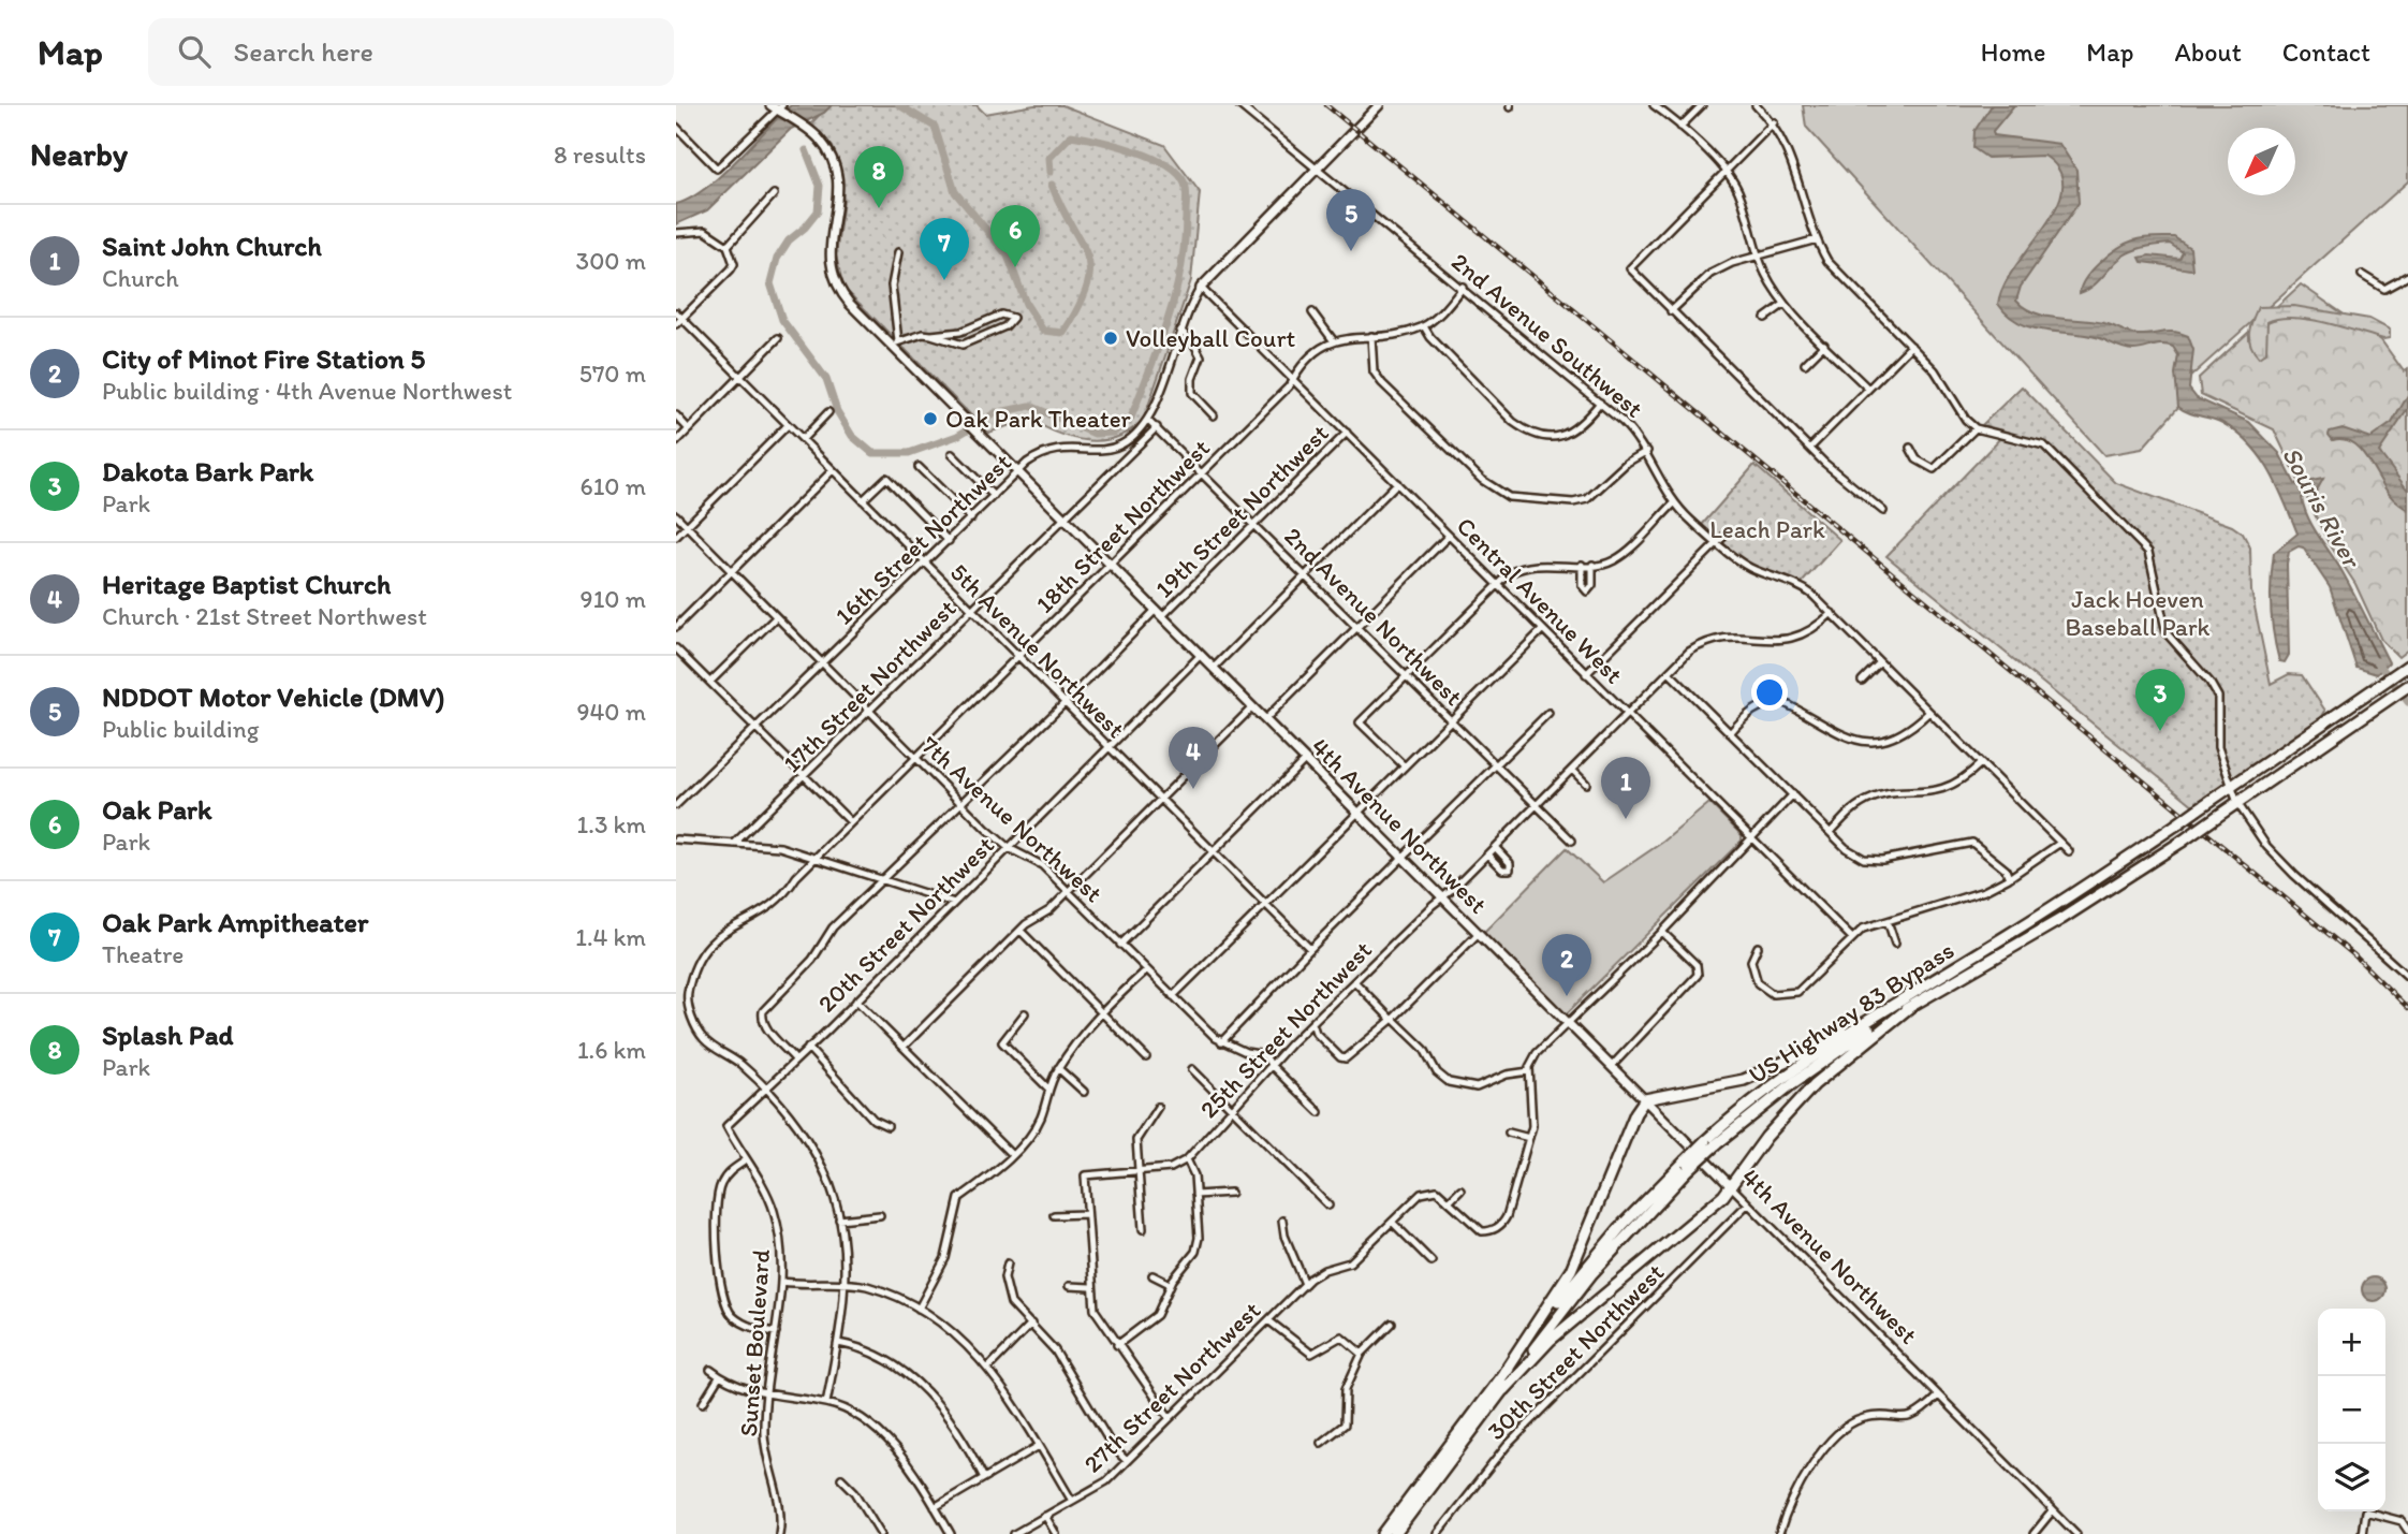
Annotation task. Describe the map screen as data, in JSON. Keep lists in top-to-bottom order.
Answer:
{
  "streets": {
    "highway": ["US Highway 83 Bypass"],
    "main road": ["4th Avenue Northwest"],
    "street": [
      "2nd Avenue Southwest",
      "19th Street Northwest",
      "18th Street Northwest",
      "16th Street Northwest",
      "Central Avenue West",
      "2nd Avenue Northwest",
      "5th Avenue Northwest",
      "17th Street Northwest",
      "7th Avenue Northwest",
      "20th Street Northwest",
      "25th Street Northwest",
      "Sunset Boulevard",
      "30th Street Northwest",
      "27th Street Northwest"
    ]
  },
  "crossings": [
    ["2nd Avenue Southwest", "25th Street Northwest"],
    ["19th Street Northwest", "Central Avenue West"],
    ["19th Street Northwest", "2nd Avenue Northwest"],
    ["19th Street Northwest", "5th Avenue Northwest"],
    ["19th Street Northwest", "7th Avenue Northwest"],
    ["19th Street Northwest", "4th Avenue Northwest"],
    ["19th Street Northwest", "20th Street Northwest"],
    ["18th Street Northwest", "Central Avenue West"],
    ["18th Street Northwest", "2nd Avenue Northwest"],
    ["18th Street Northwest", "5th Avenue Northwest"],
    ["18th Street Northwest", "7th Avenue Northwest"],
    ["18th Street Northwest", "4th Avenue Northwest"],
    ["18th Street Northwest", "20th Street Northwest"],
    ["16th Street Northwest", "Central Avenue West"],
    ["16th Street Northwest", "2nd Avenue Northwest"],
    ["16th Street Northwest", "5th Avenue Northwest"],
    ["16th Street Northwest", "7th Avenue Northwest"],
    ["16th Street Northwest", "4th Avenue Northwest"],
    ["Central Avenue West", "25th Street Northwest"],
    ["2nd Avenue Northwest", "17th Street Northwest"],
    ["2nd Avenue Northwest", "25th Street Northwest"],
    ["5th Avenue Northwest", "17th Street Northwest"],
    ["5th Avenue Northwest", "20th Street Northwest"],
    ["17th Street Northwest", "7th Avenue Northwest"],
    ["17th Street Northwest", "4th Avenue Northwest"],
    ["7th Avenue Northwest", "20th Street Northwest"],
    ["7th Avenue Northwest", "25th Street Northwest"],
    ["4th Avenue Northwest", "20th Street Northwest"],
    ["4th Avenue Northwest", "25th Street Northwest"],
    ["4th Avenue Northwest", "30th Street Northwest"],
    ["20th Street Northwest", "Sunset Boulevard"]
  ],
  "water": ["Souris River"],
  "parks": ["Leach Park", "Jack Hoeven Baseball Park"],
  "places": ["Volleyball Court", "Oak Park Theater"],
  "north": "bottom left",
  "page": {
    "header": "Map",
    "search": "Search here",
    "nav": [
      "Home",
      "Map",
      "About",
      "Contact"
    ],
    "heading": ["Nearby", "8 results"],
    "pins": [
      "8",
      "5",
      "6",
      "7",
      "3",
      "4",
      "1",
      "2"
    ],
    "list": [
      {
        "mark": "1",
        "name": "Saint John Church",
        "note": "Church",
        "value": "300 m"
      },
      {
        "mark": "2",
        "name": "City of Minot Fire Station 5",
        "note": "Public building · 4th Avenue Northwest",
        "value": "570 m"
      },
      {
        "mark": "3",
        "name": "Dakota Bark Park",
        "note": "Park",
        "value": "610 m"
      },
      {
        "mark": "4",
        "name": "Heritage Baptist Church",
        "note": "Church · 21st Street Northwest",
        "value": "910 m"
      },
      {
        "mark": "5",
        "name": "NDDOT Motor Vehicle (DMV)",
        "note": "Public building",
        "value": "940 m"
      },
      {
        "mark": "6",
        "name": "Oak Park",
        "note": "Park",
        "value": "1.3 km"
      },
      {
        "mark": "7",
        "name": "Oak Park Ampitheater",
        "note": "Theatre",
        "value": "1.4 km"
      },
      {
        "mark": "8",
        "name": "Splash Pad",
        "note": "Park",
        "value": "1.6 km"
      }
    ],
    "map_buttons": ["+", "−"]
  }
}
